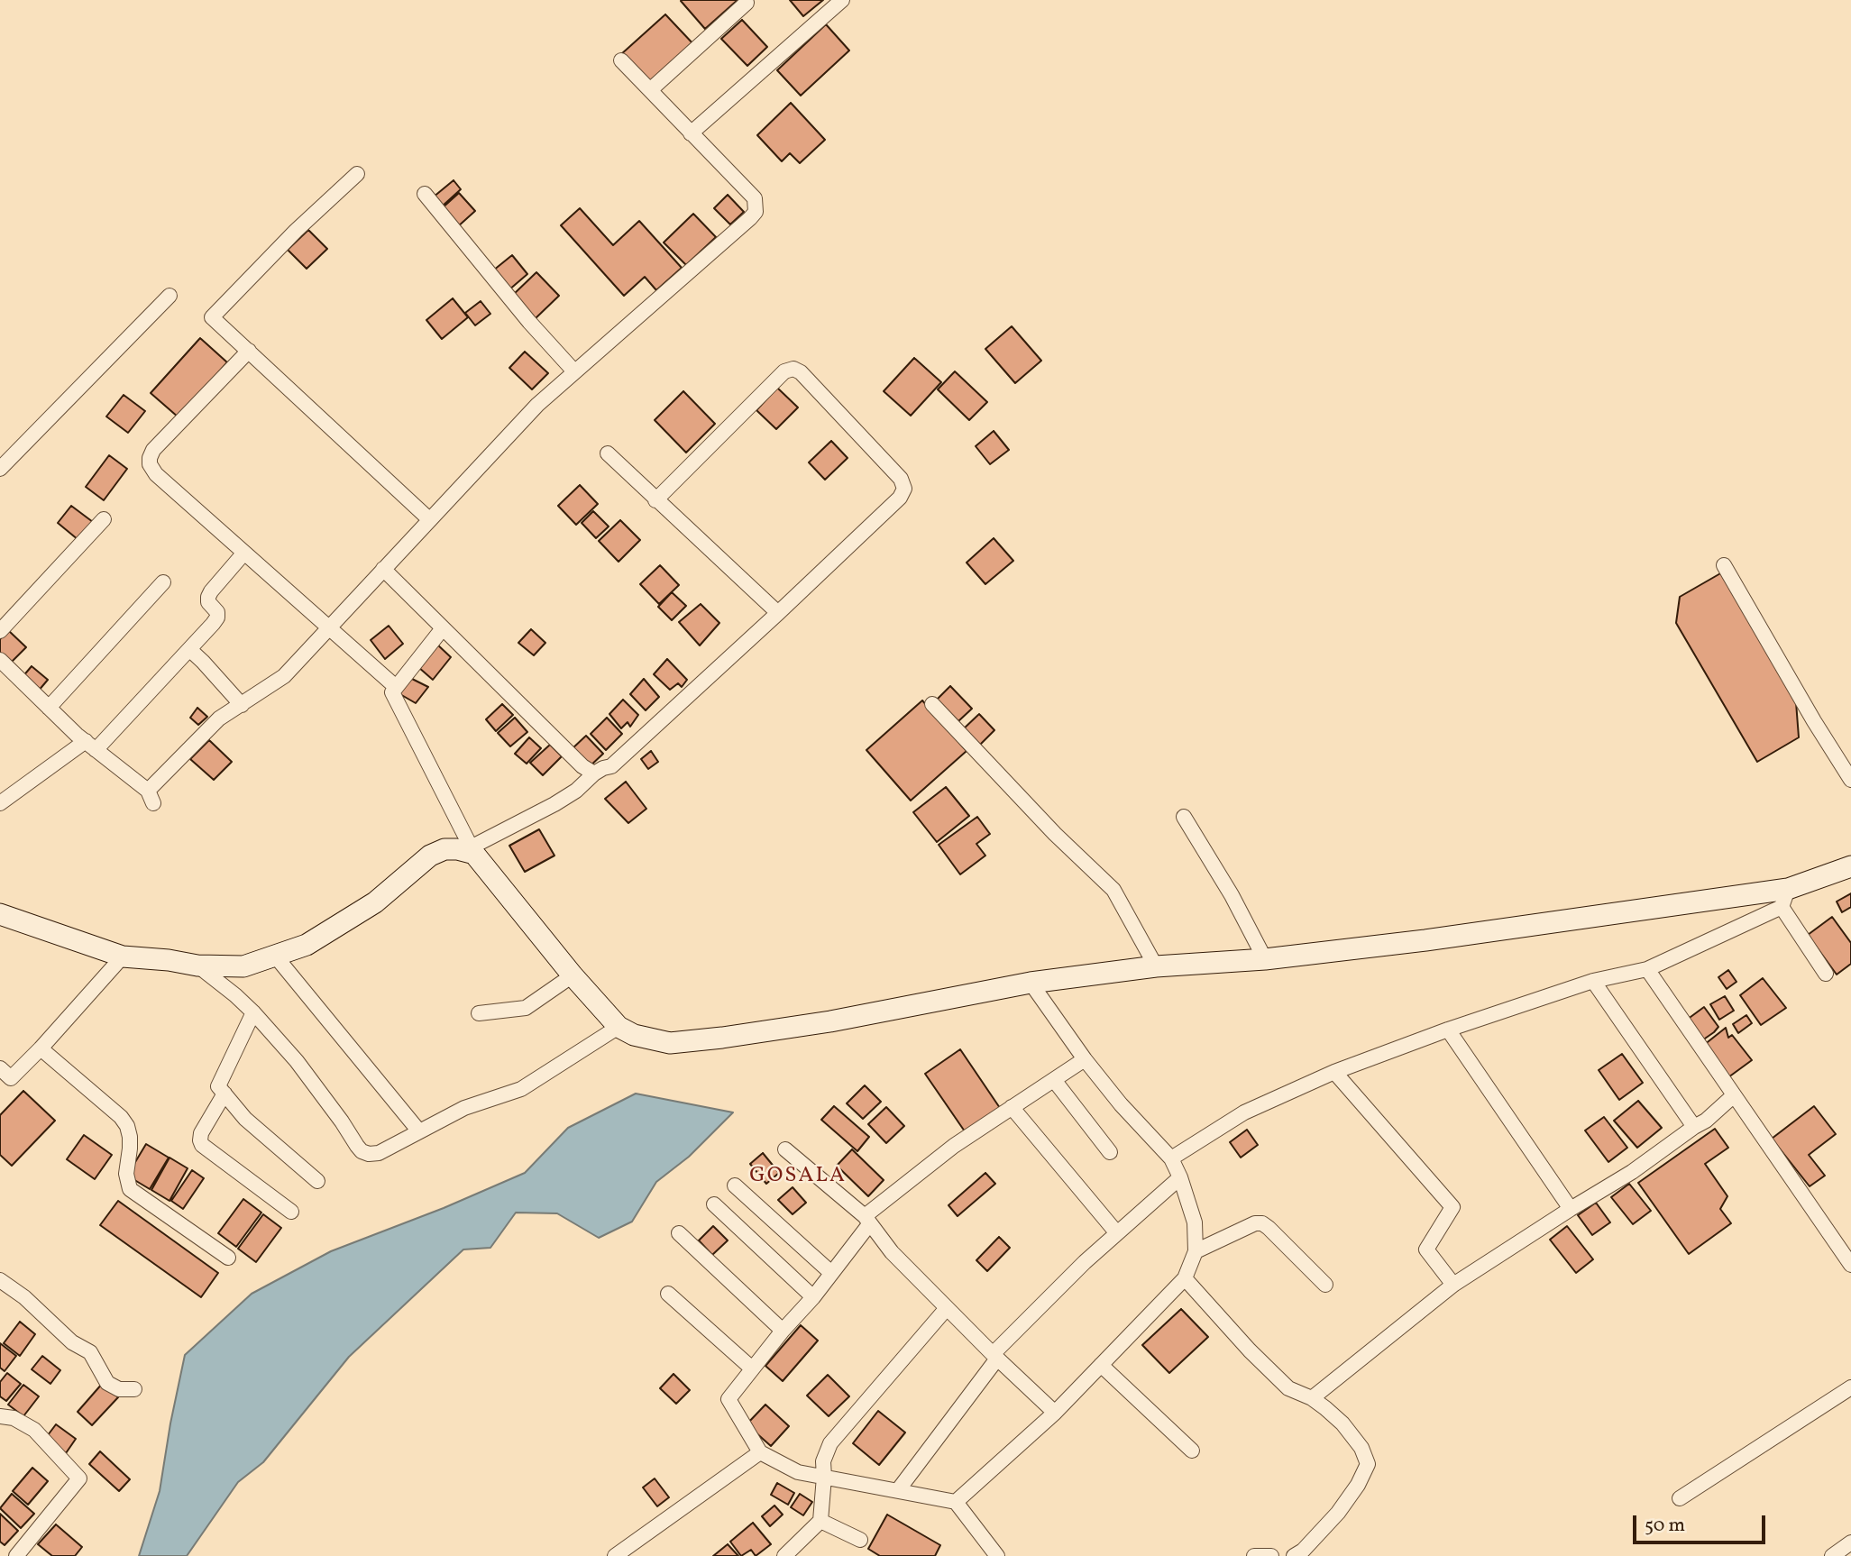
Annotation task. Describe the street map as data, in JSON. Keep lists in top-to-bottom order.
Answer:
{
  "districts": ["GOSALA"],
  "scale_bar": "50 m"
}
